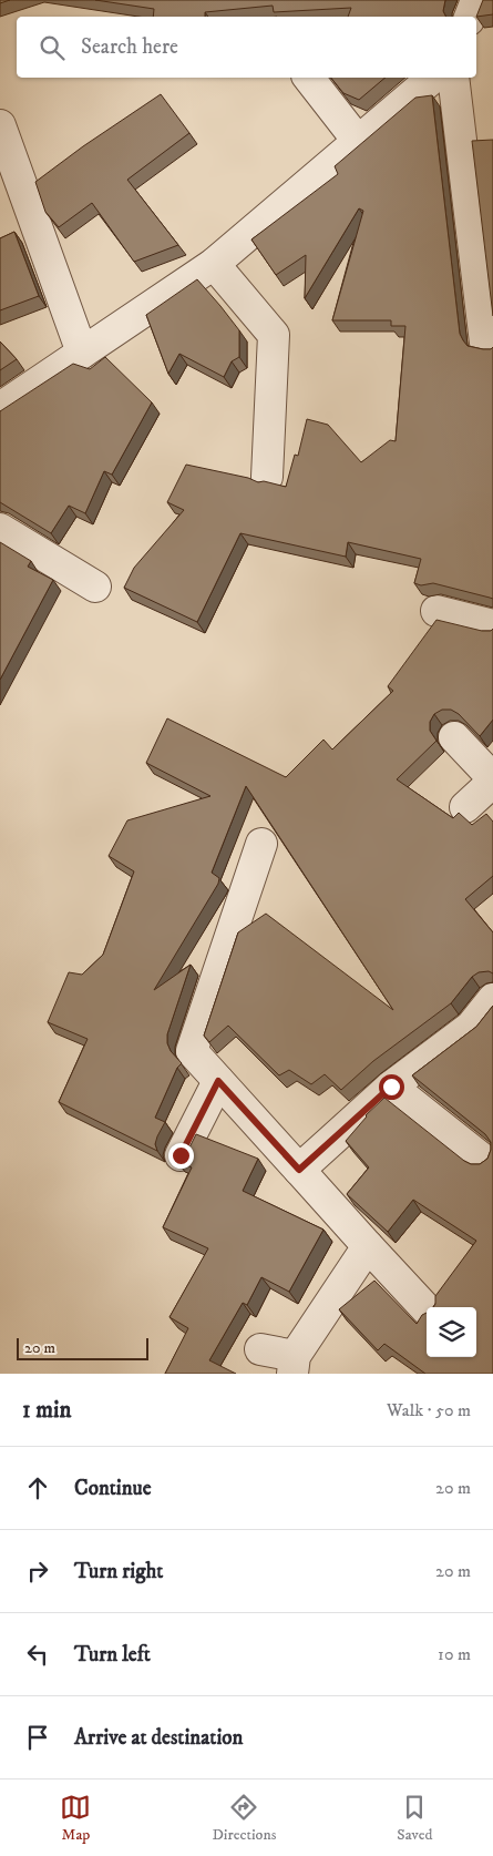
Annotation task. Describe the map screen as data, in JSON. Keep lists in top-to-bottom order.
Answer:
{
  "scale_bar": "20 m",
  "page": {
    "search": "Search here",
    "scale": "20 m",
    "heading": ["1 min", "Walk · 50 m"],
    "list": [
      ["Continue", "20 m"],
      ["Turn right", "20 m"],
      ["Turn left", "10 m"],
      "Arrive at destination"
    ],
    "nav": ["Map", "Directions", "Saved"]
  }
}
